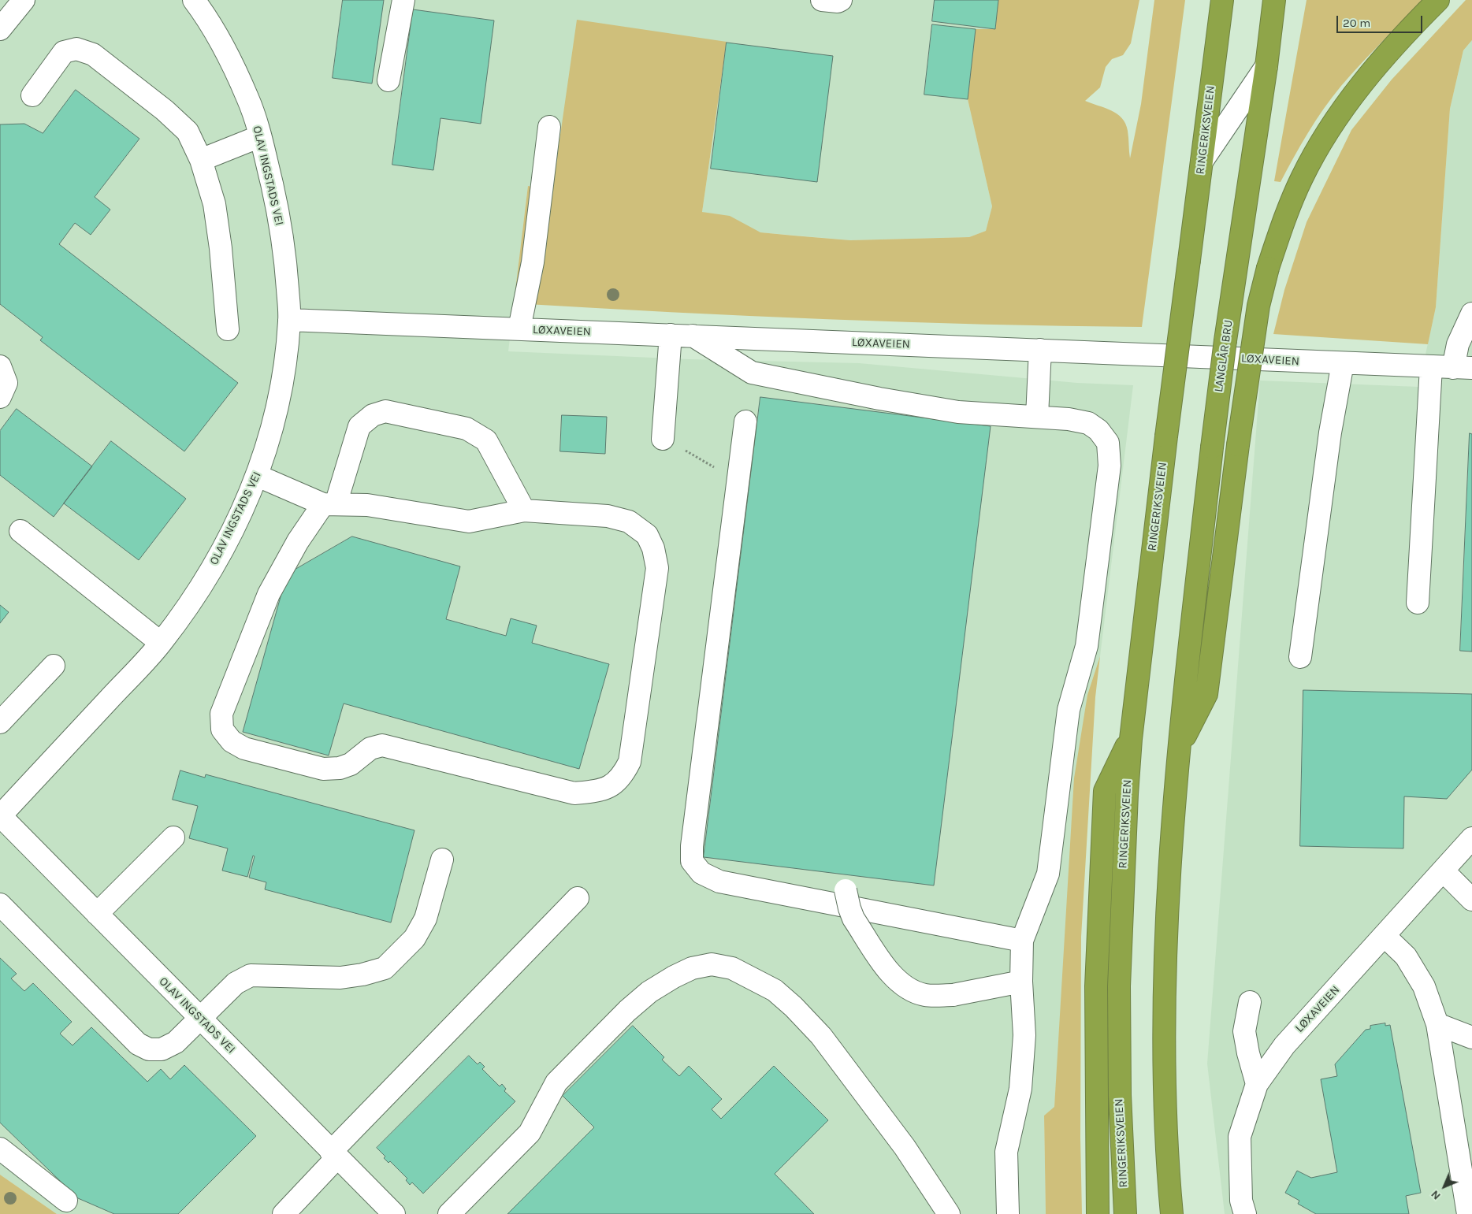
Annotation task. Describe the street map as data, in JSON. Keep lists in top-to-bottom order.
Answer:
{
  "streets": {
    "highway": ["RINGERIKSVEIEN", "LANGLÅR BRU"],
    "street": ["OLAV INGSTADS VEI", "LØXAVEIEN"]
  },
  "crossings": [
    ["OLAV INGSTADS VEI", "LØXAVEIEN"]
  ],
  "scale_bar": "20 m",
  "north": "bottom left"
}
